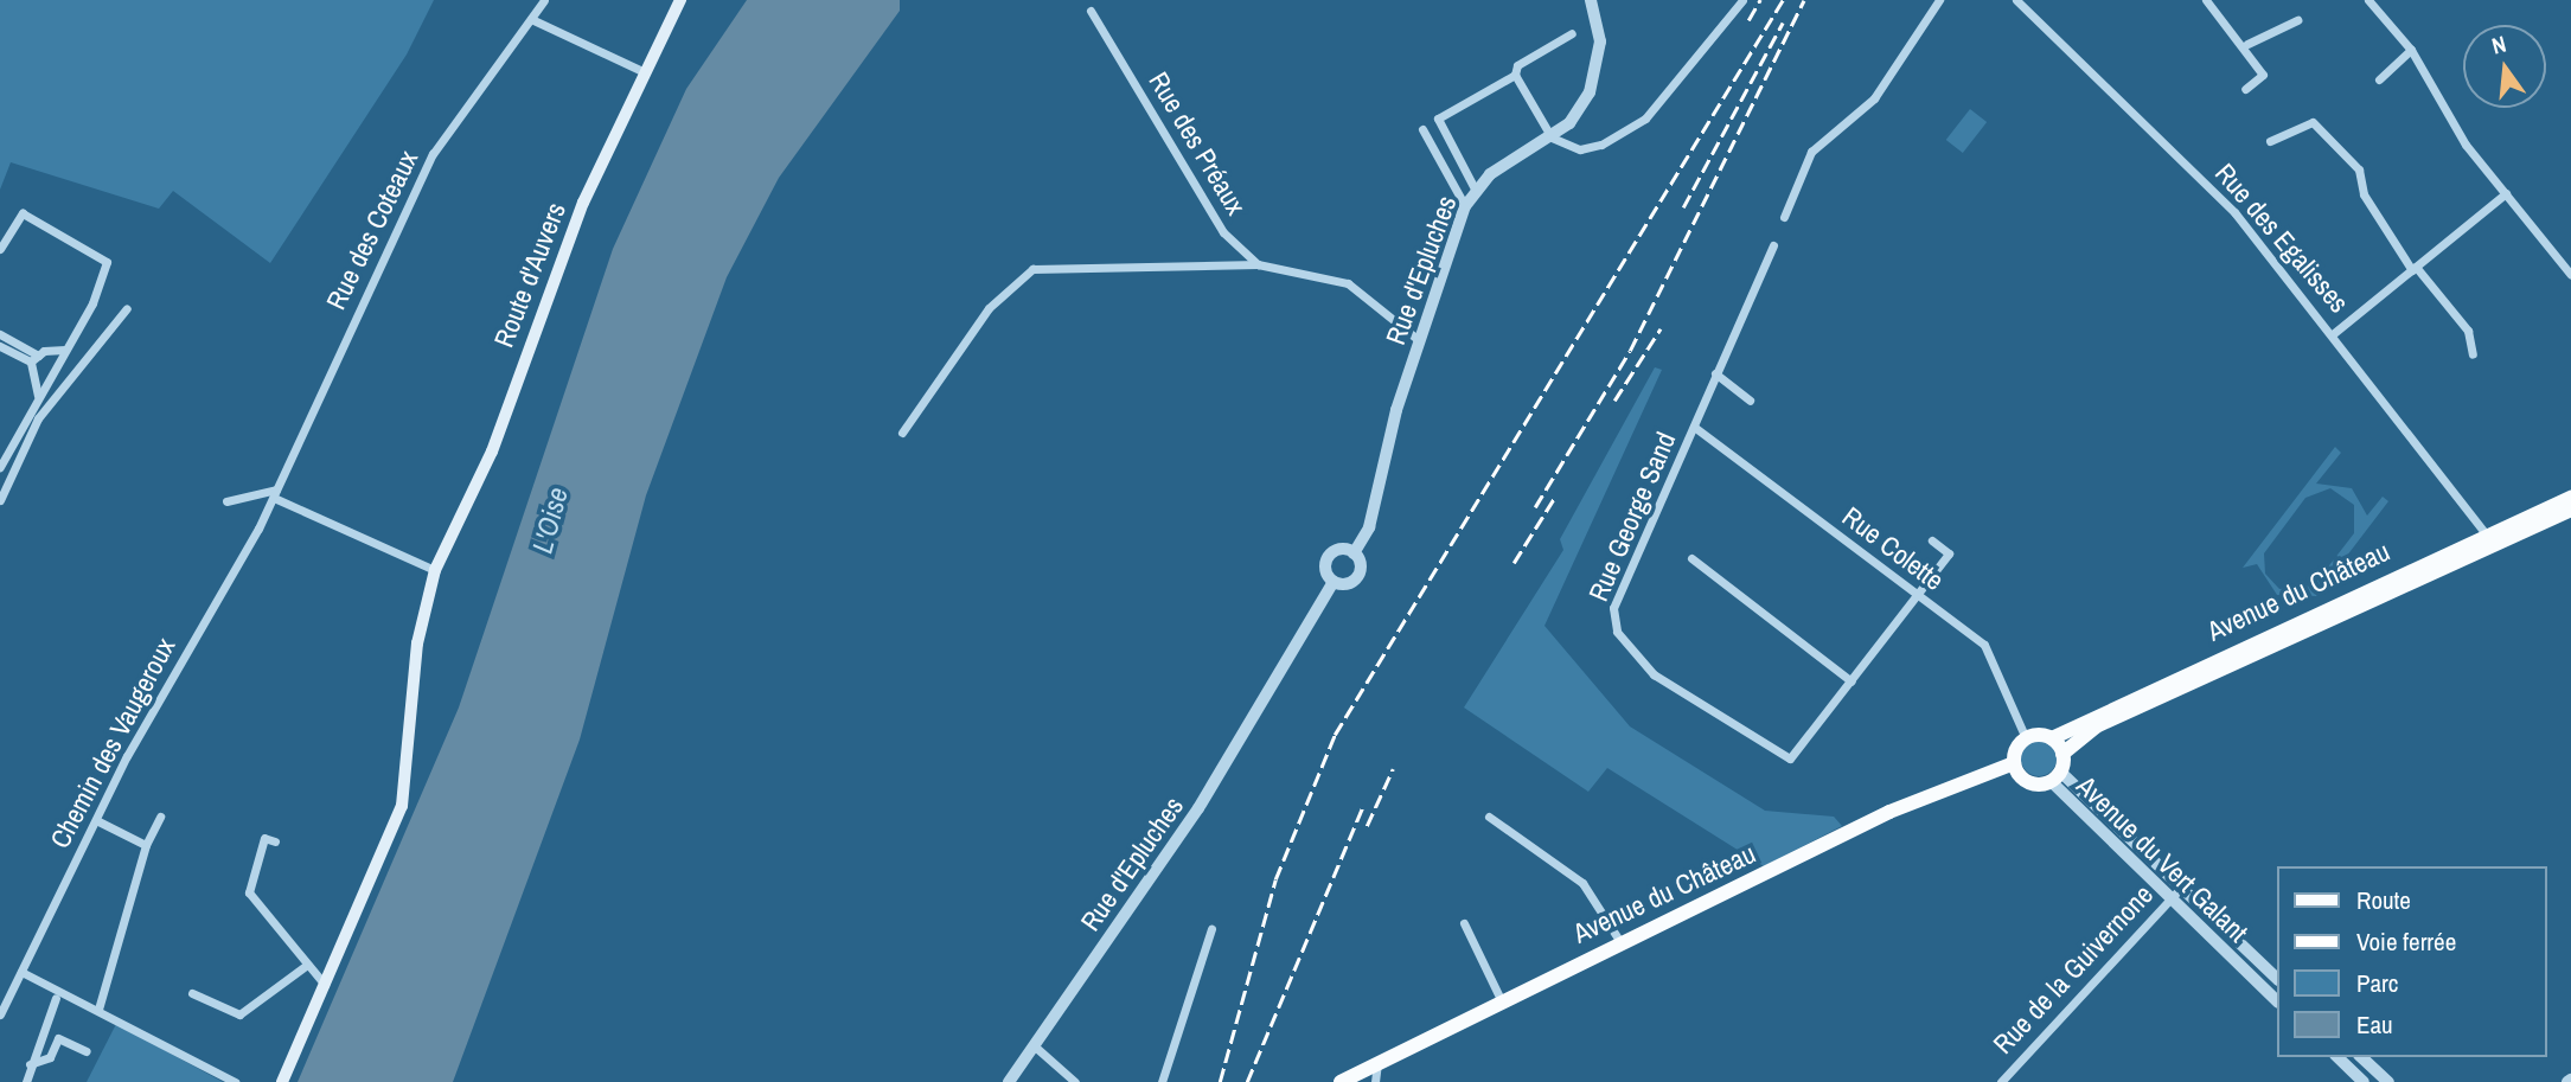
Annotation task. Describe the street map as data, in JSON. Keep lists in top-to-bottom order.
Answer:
{
  "streets": {
    "main road": ["Route d'Auvers", "Avenue du Château"],
    "street": [
      "Rue des Préaux",
      "Rue des Coteaux",
      "Rue des Egalisses",
      "Rue d'Epluches",
      "Rue George Sand",
      "Rue Colette",
      "Chemin des Vaugeroux",
      "Avenue du Vert Galant",
      "Rue de la Guivernone"
    ]
  },
  "crossings": [
    ["Rue des Coteaux", "Chemin des Vaugeroux"],
    ["Rue des Egalisses", "Avenue du Château"],
    ["Rue George Sand", "Rue Colette"],
    ["Rue Colette", "Avenue du Château"],
    ["Rue Colette", "Avenue du Vert Galant"],
    ["Avenue du Château", "Avenue du Vert Galant"],
    ["Avenue du Vert Galant", "Rue de la Guivernone"]
  ],
  "water": ["L'Oise"],
  "legend": [
    "Route",
    "Voie ferrée",
    "Parc",
    "Eau"
  ],
  "north": "top"
}
